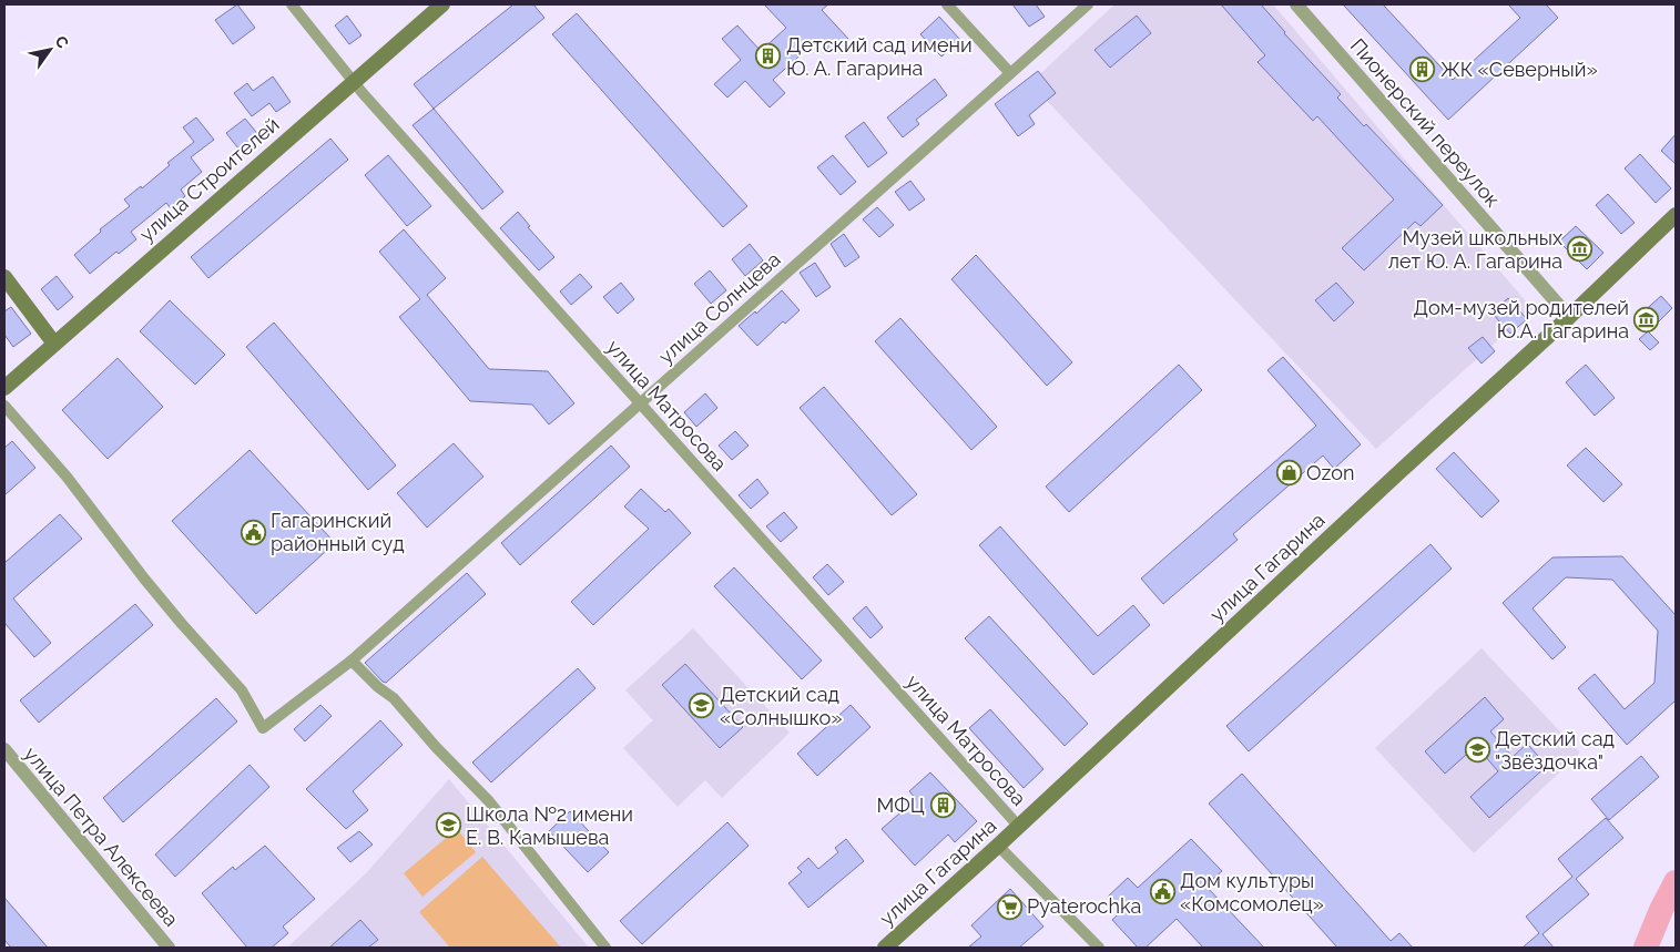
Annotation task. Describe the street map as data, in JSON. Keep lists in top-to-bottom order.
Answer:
{
  "streets": {
    "main road": ["улица Строителей", "улица Гагарина"],
    "street": [
      "Пионерский переулок",
      "улица Солнцева",
      "улица Матросова",
      "улица Петра Алексеева"
    ]
  },
  "crossings": [
    ["Пионерский переулок", "улица Гагарина"],
    ["улица Строителей", "улица Матросова"],
    ["улица Солнцева", "улица Матросова"],
    ["улица Матросова", "улица Гагарина"]
  ],
  "places": {
    "building": ["Детский сад имени Ю. А. Гагарина", "ЖК «Северный»", "МФЦ"],
    "museum": ["Музей школьных лет Ю. А. Гагарина", "Дом-музей родителей Ю.А. Гагарина"],
    "shop": ["Ozon"],
    "public building": ["Гагаринский районный суд", "Дом культуры «Комсомолец»"],
    "school or university": ["Детский сад «Солнышко»", "Детский сад \"Звёздочка\"", "Школа №2 имени Е. В. Камышева"],
    "supermarket": ["Pyaterochka"]
  },
  "north": "top right"
}
